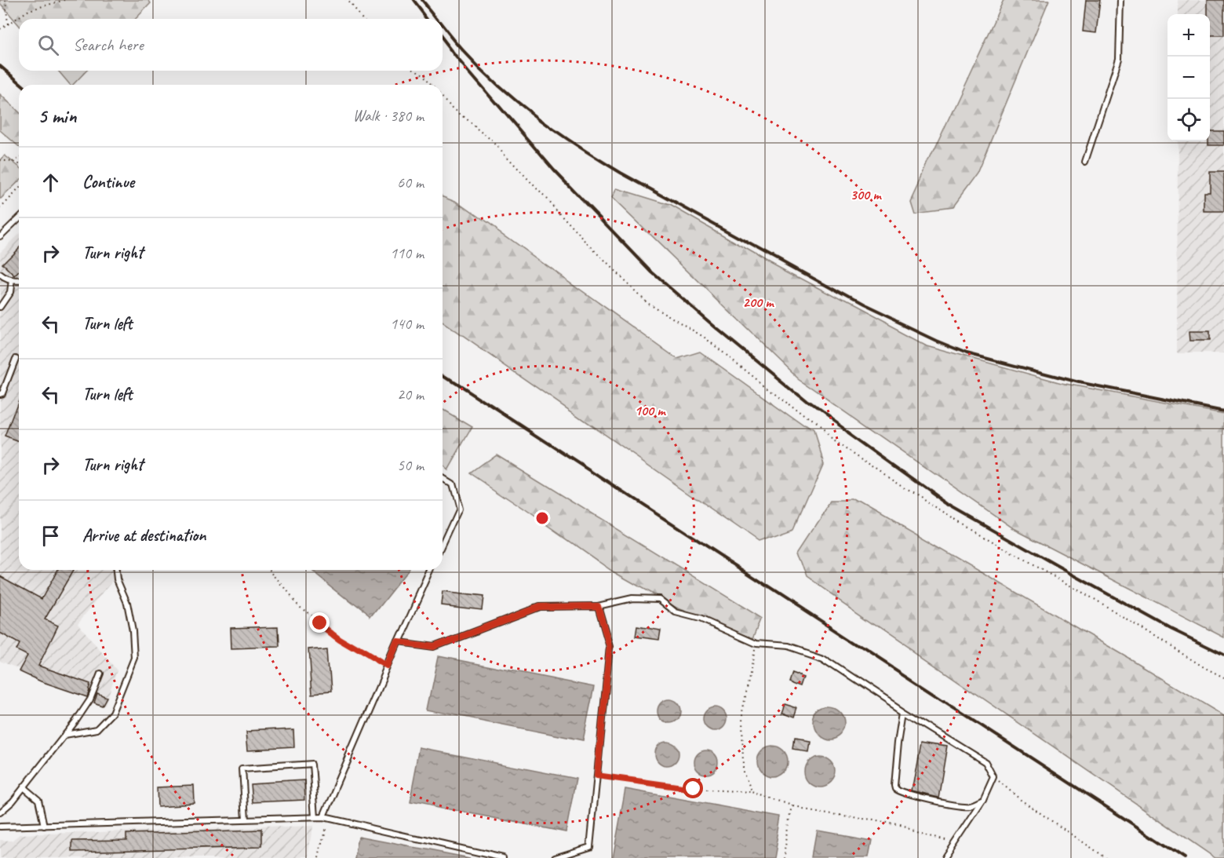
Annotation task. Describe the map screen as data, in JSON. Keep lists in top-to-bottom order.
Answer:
{
  "page": {
    "map_buttons": ["+", "−"],
    "search": "Search here",
    "heading": ["5 min", "Walk · 380 m"],
    "list": [
      ["Continue", "60 m"],
      ["Turn right", "110 m"],
      ["Turn left", "140 m"],
      ["Turn left", "20 m"],
      ["Turn right", "50 m"],
      "Arrive at destination"
    ]
  },
  "rings": ["300 m", "200 m", "100 m"]
}
